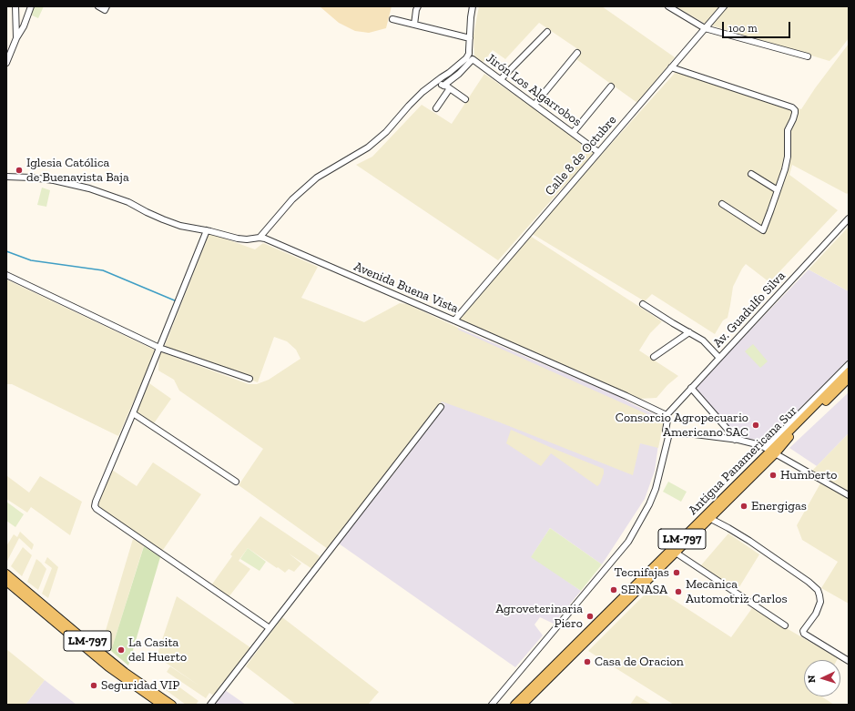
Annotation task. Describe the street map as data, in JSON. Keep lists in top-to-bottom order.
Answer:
{
  "streets": {
    "main road": ["Antigua Panamericana Sur", "LM-797"],
    "street": [
      "Jirón Los Algarrobos",
      "Calle 8 de Octubre",
      "Avenida Buena Vista",
      "Av. Guadulfo Silva"
    ]
  },
  "crossings": [
    ["Jirón Los Algarrobos", "Calle 8 de Octubre"],
    ["Calle 8 de Octubre", "Avenida Buena Vista"],
    ["Avenida Buena Vista", "Av. Guadulfo Silva"]
  ],
  "places": [
    "Iglesia Católica de Buenavista Baja",
    "Consorcio Agropecuario Americano SAC",
    "Humberto",
    "Energigas",
    "Tecnifajas",
    "SENASA",
    "Mecanica Automotriz Carlos",
    "Agroveterinaria Piero",
    "La Casita del Huerto",
    "Casa de Oracion",
    "Seguridad VIP"
  ],
  "scale_bar": "100 m",
  "north": "left"
}
